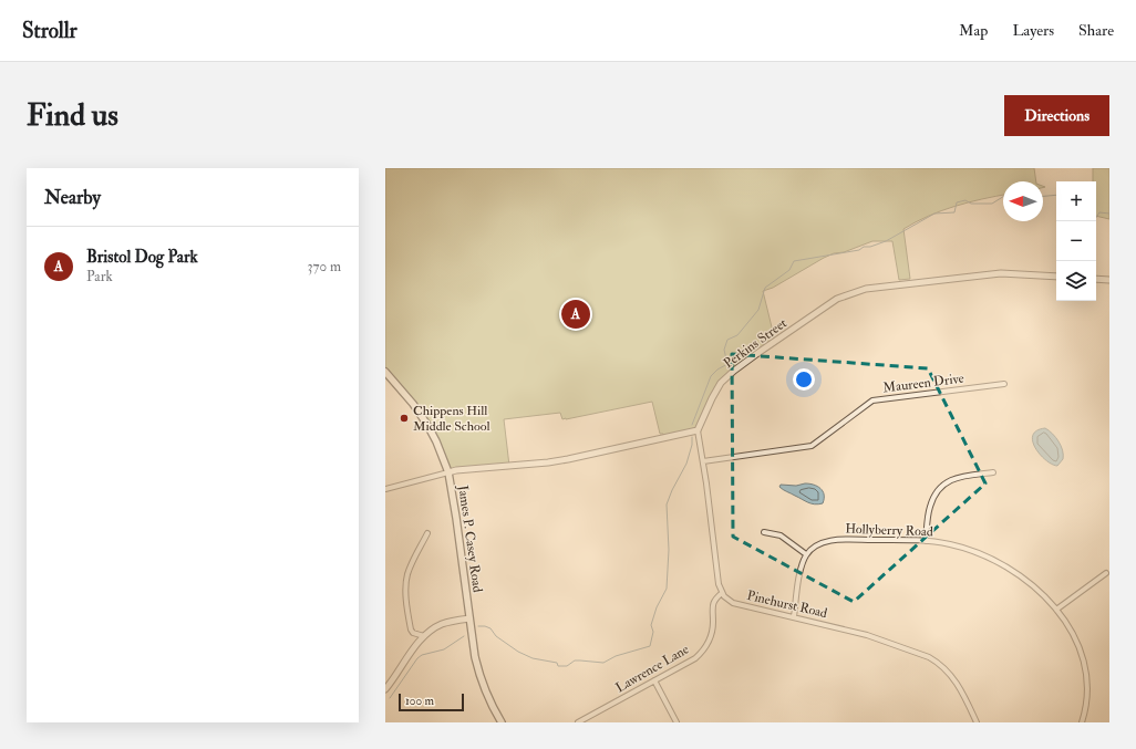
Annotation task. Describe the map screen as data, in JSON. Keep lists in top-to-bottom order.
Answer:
{
  "streets": {
    "main road": ["James P. Casey Road"],
    "street": [
      "Perkins Street",
      "Maureen Drive",
      "Hollyberry Road",
      "Pinehurst Road",
      "Lawrence Lane"
    ]
  },
  "crossings": [
    ["Pinehurst Road", "Lawrence Lane"]
  ],
  "places": ["Chippens Hill Middle School"],
  "scale_bar": "100 m",
  "north": "left",
  "page": {
    "header": "Strollr",
    "nav": ["Map", "Layers", "Share"],
    "buttons": "Directions",
    "title": "Find us",
    "heading": "Nearby",
    "map_buttons": ["+", "−"],
    "list": [
      {
        "mark": "A",
        "name": "Bristol Dog Park",
        "note": "Park",
        "value": "370 m"
      }
    ],
    "pins": "A",
    "scale": "100 m"
  }
}
